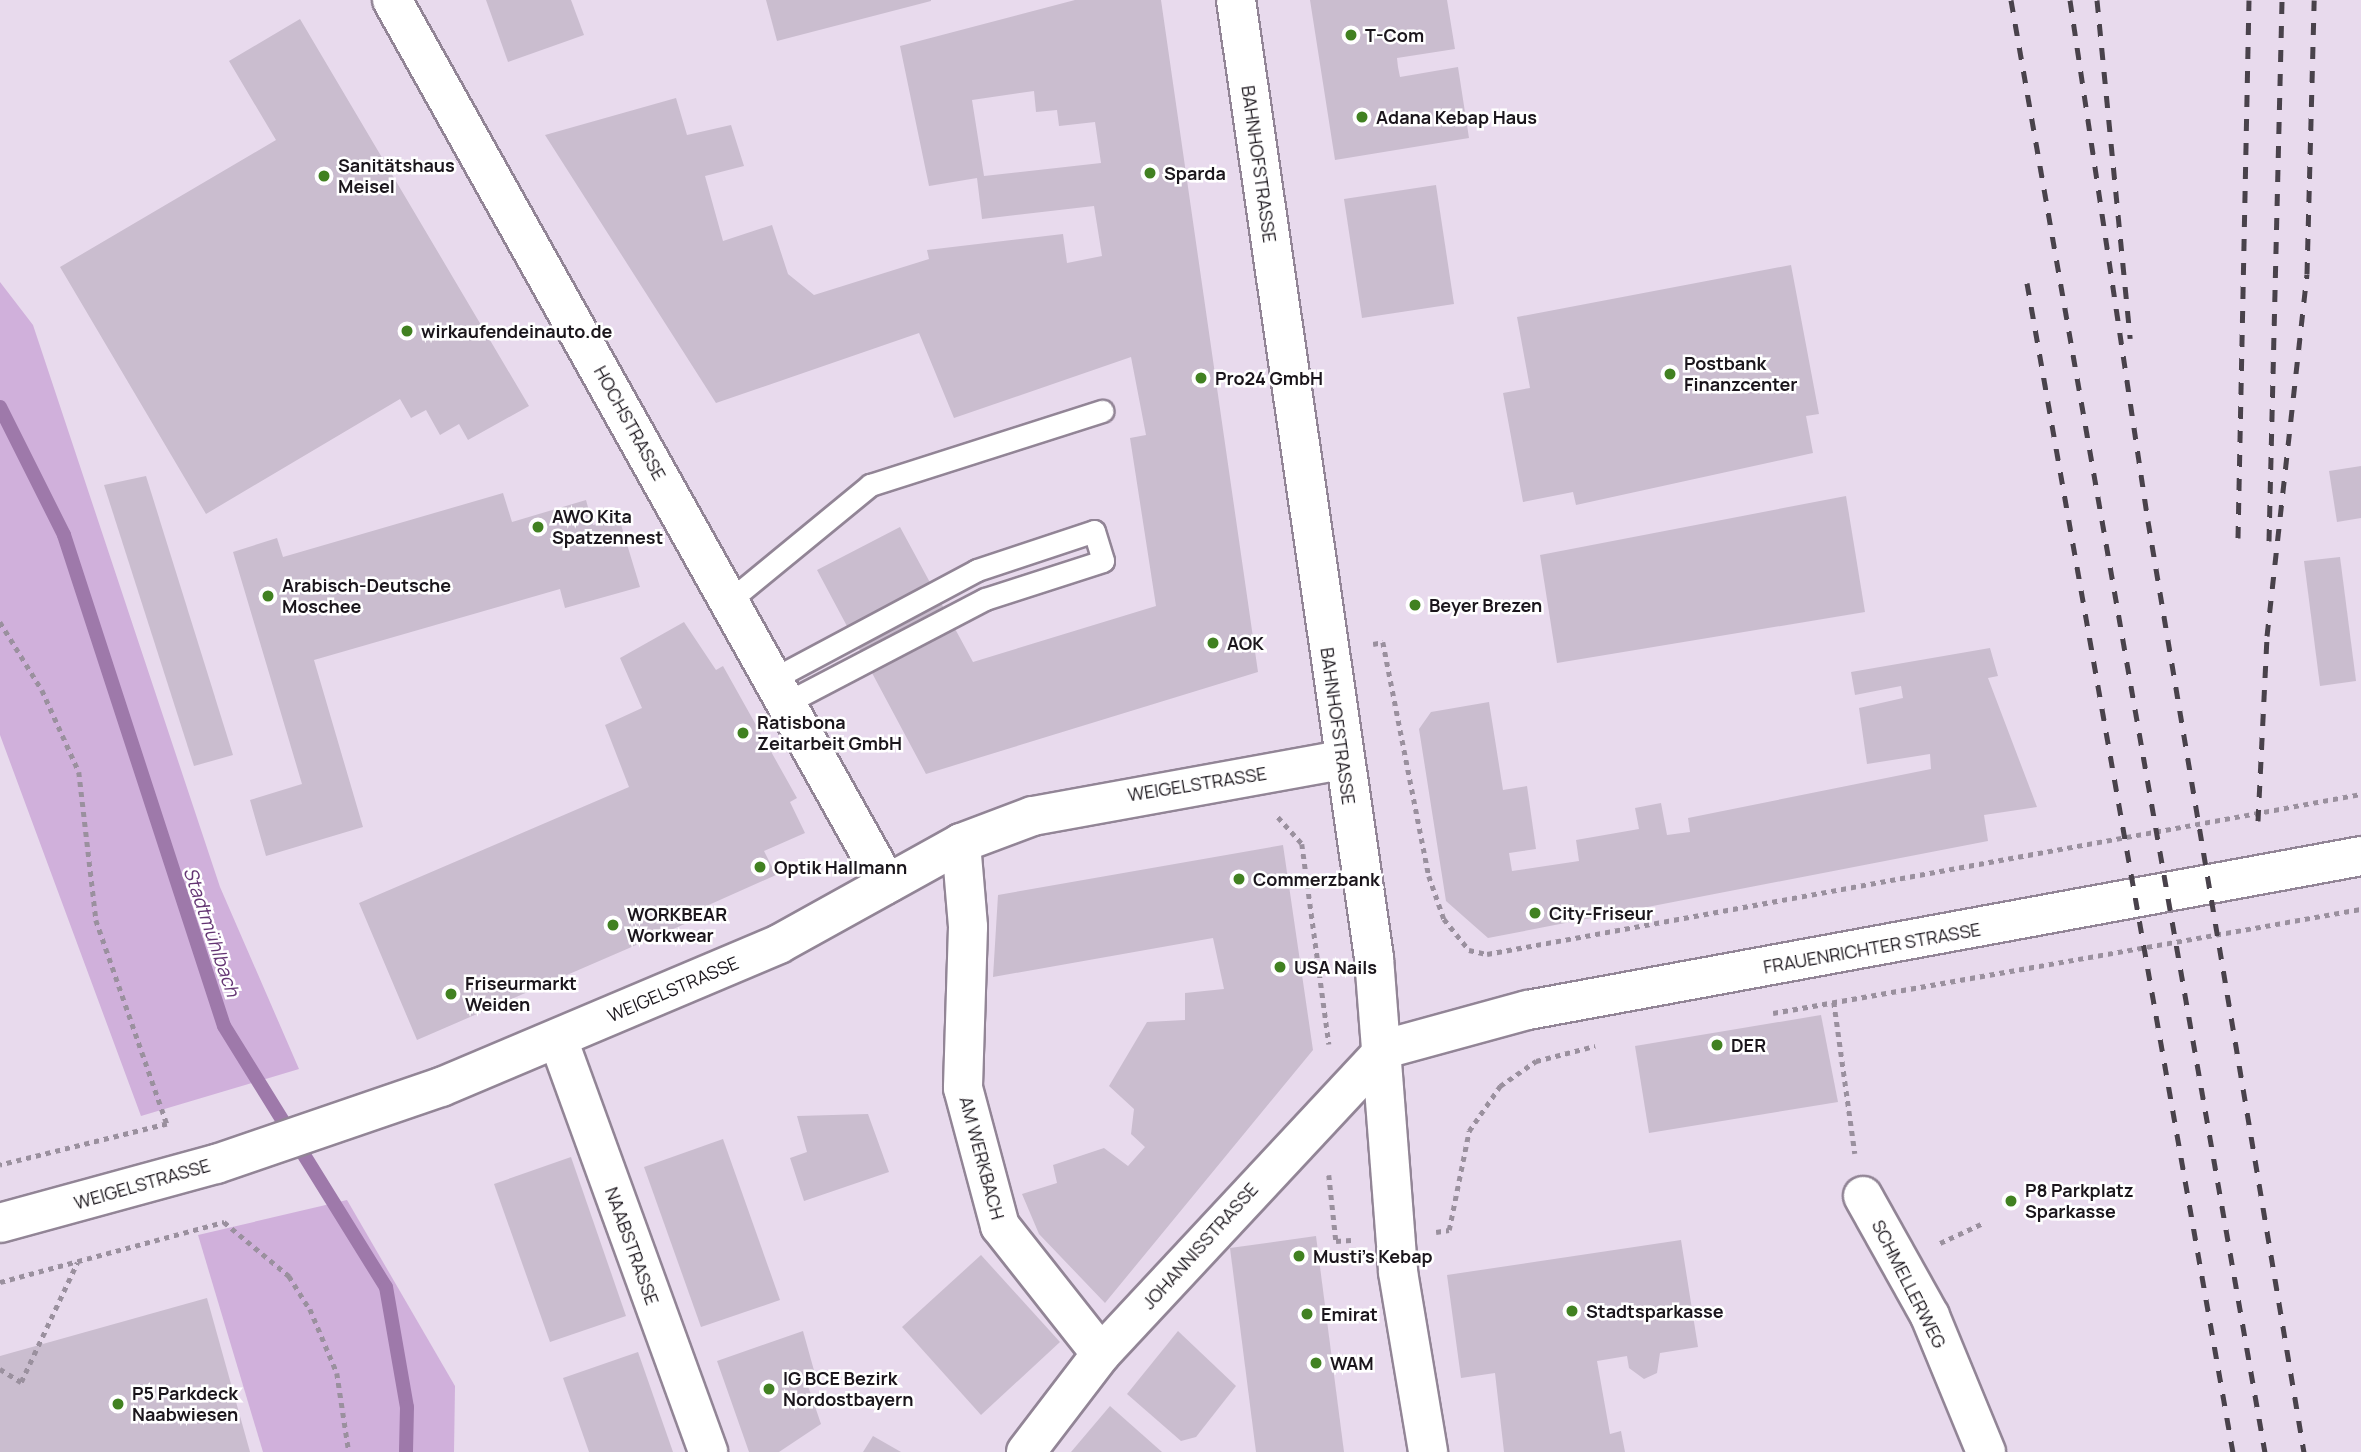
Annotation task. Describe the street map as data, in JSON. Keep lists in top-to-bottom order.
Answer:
{
  "streets": {
    "street": [
      "BAHNHOFSTRASSE",
      "HOCHSTRASSE",
      "WEIGELSTRASSE",
      "FRAUENRICHTER STRASSE",
      "AM WERKBACH",
      "NAABSTRASSE",
      "JOHANNISSTRASSE",
      "SCHMELLERWEG"
    ]
  },
  "crossings": [
    ["BAHNHOFSTRASSE", "WEIGELSTRASSE"],
    ["BAHNHOFSTRASSE", "FRAUENRICHTER STRASSE"],
    ["BAHNHOFSTRASSE", "JOHANNISSTRASSE"],
    ["HOCHSTRASSE", "WEIGELSTRASSE"],
    ["WEIGELSTRASSE", "AM WERKBACH"],
    ["WEIGELSTRASSE", "NAABSTRASSE"],
    ["FRAUENRICHTER STRASSE", "JOHANNISSTRASSE"],
    ["AM WERKBACH", "JOHANNISSTRASSE"]
  ],
  "water": ["Stadtmühlbach"],
  "places": [
    "T-Com",
    "Adana Kebap Haus",
    "Sparda",
    "Sanitätshaus Meisel",
    "wirkaufendeinauto.de",
    "Postbank Finanzcenter",
    "Pro24 GmbH",
    "AWO Kita Spatzennest",
    "Arabisch-Deutsche Moschee",
    "Beyer Brezen",
    "AOK",
    "Ratisbona Zeitarbeit GmbH",
    "Optik Hallmann",
    "Commerzbank",
    "City-Friseur",
    "WORKBEAR Workwear",
    "USA Nails",
    "Friseurmarkt Weiden",
    "DER",
    "P8 Parkplatz Sparkasse",
    "Musti's Kebap",
    "Stadtsparkasse",
    "Emirat",
    "WAM",
    "IG BCE Bezirk Nordostbayern",
    "P5 Parkdeck Naabwiesen"
  ]
}
